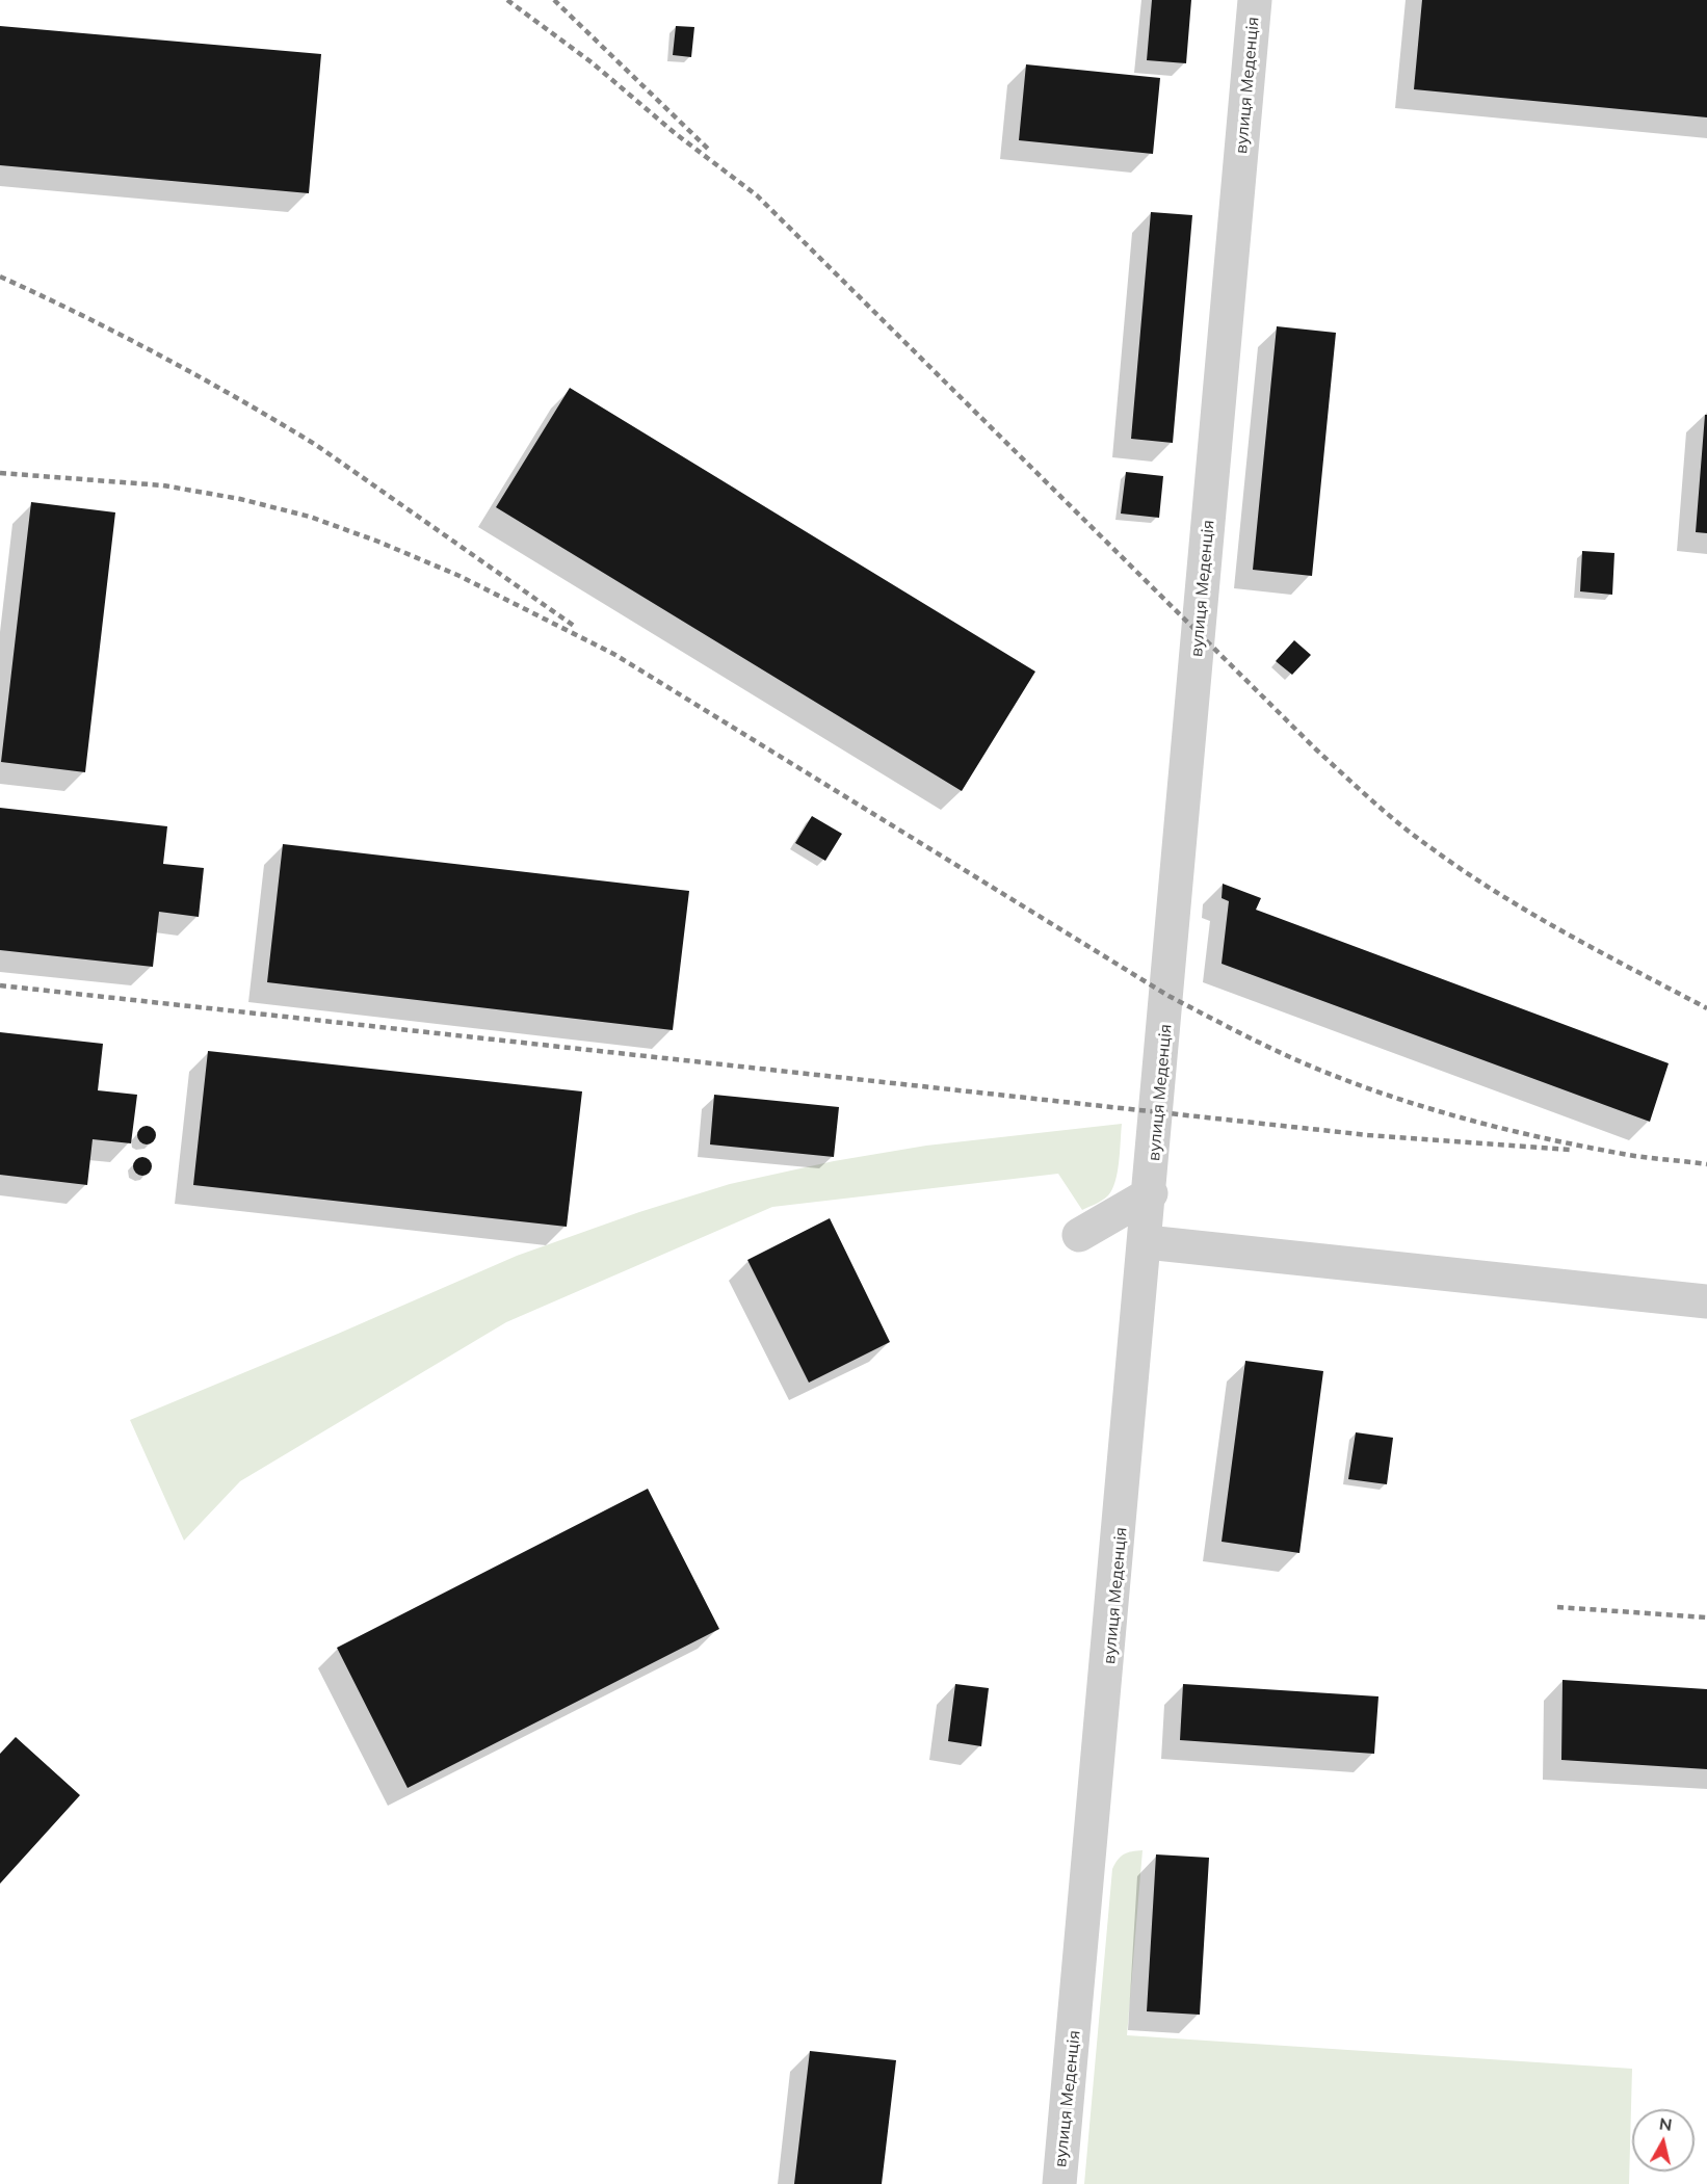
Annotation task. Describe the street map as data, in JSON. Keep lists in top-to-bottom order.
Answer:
{
  "streets": {
    "street": ["вулиця Меденція"]
  },
  "north": "top"
}
